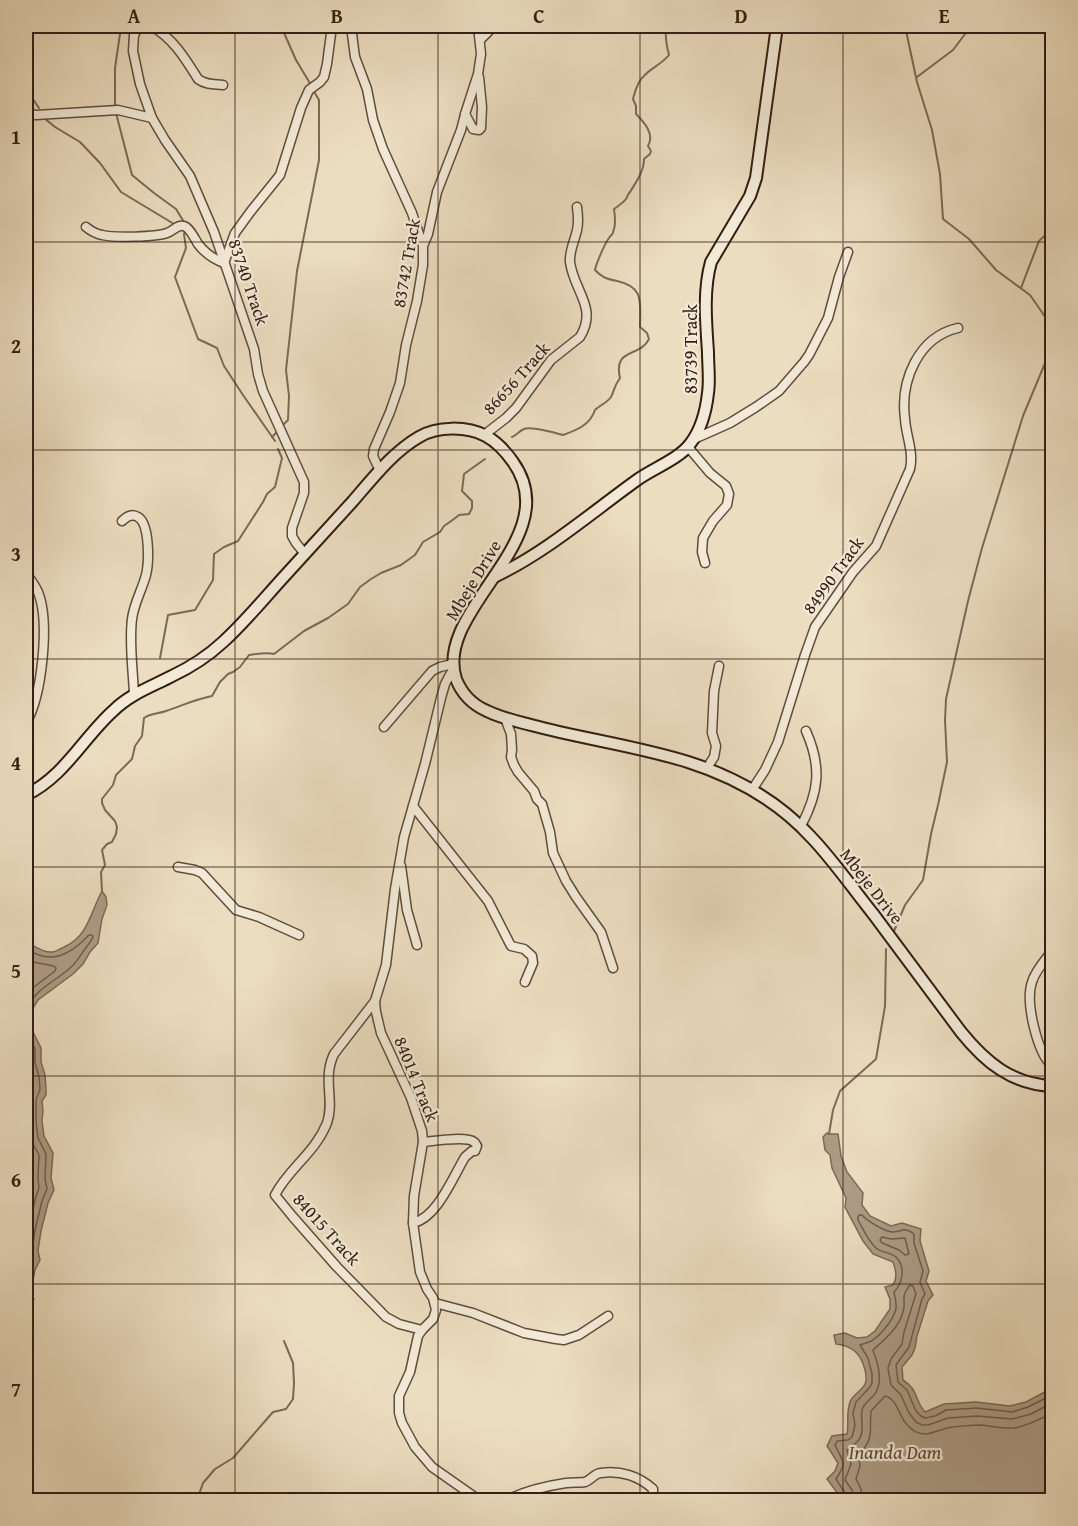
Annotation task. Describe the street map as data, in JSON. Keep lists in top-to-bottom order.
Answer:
{
  "streets": {
    "street": [
      "83742 Track",
      "83740 Track",
      "83739 Track",
      "86656 Track",
      "84990 Track",
      "Mbeje Drive",
      "84014 Track",
      "84015 Track"
    ]
  },
  "crossings": [
    ["83742 Track", "Mbeje Drive"],
    ["83740 Track", "Mbeje Drive"],
    ["86656 Track", "Mbeje Drive"],
    ["84990 Track", "Mbeje Drive"],
    ["Mbeje Drive", "84014 Track"],
    ["84014 Track", "84015 Track"]
  ],
  "water": ["Inanda Dam"],
  "grid": {
    "columns": [
      "A",
      "B",
      "C",
      "D",
      "E"
    ],
    "rows": [
      "1",
      "2",
      "3",
      "4",
      "5",
      "6",
      "7"
    ]
  }
}
